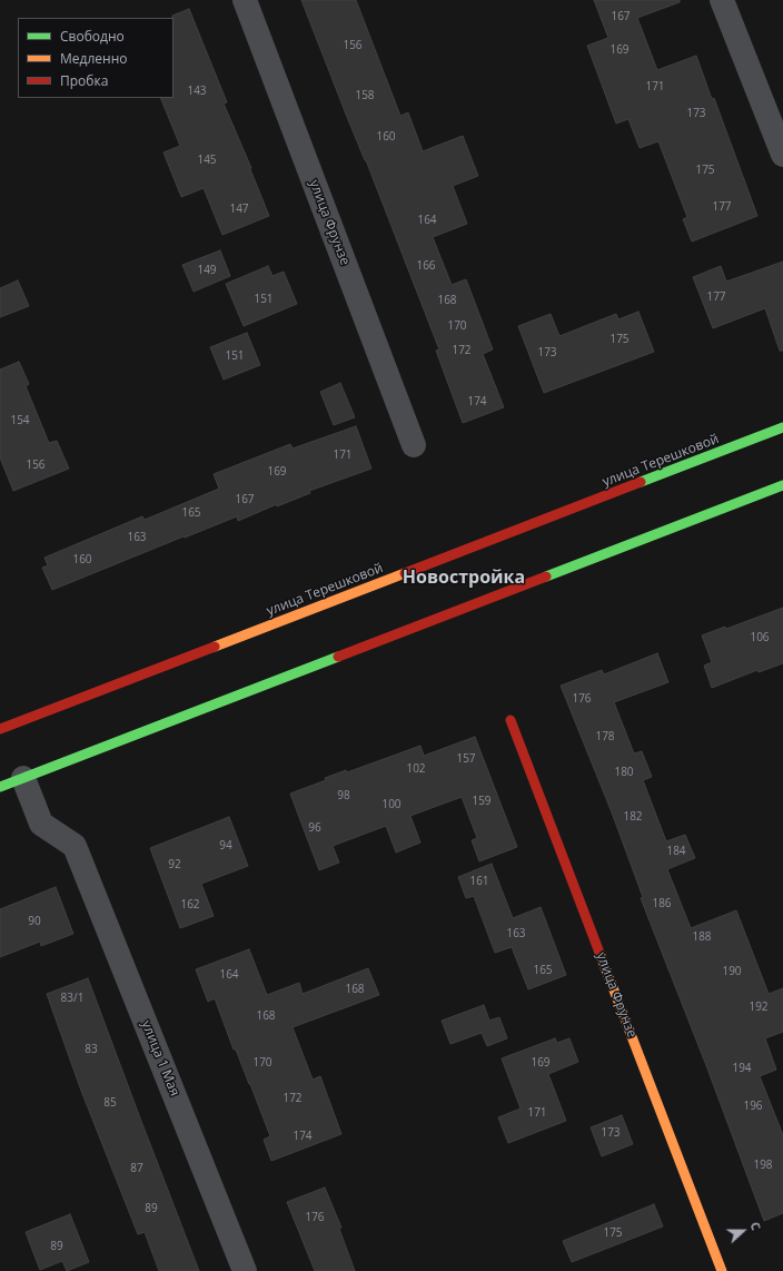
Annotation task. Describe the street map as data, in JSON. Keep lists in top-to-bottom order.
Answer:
{
  "streets": {
    "main road": ["улица Фрунзе", "улица Терешковой"],
    "street": ["улица 1 Мая"]
  },
  "districts": ["Новостройка"],
  "house_numbers": [
    "167",
    "156",
    "169",
    "171",
    "143",
    "158",
    "173",
    "160",
    "145",
    "175",
    "177",
    "147",
    "164",
    "166",
    "149",
    "177",
    "151",
    "168",
    "170",
    "175",
    "172",
    "173",
    "151",
    "174",
    "154",
    "171",
    "156",
    "169",
    "167",
    "165",
    "163",
    "160",
    "106",
    "176",
    "178",
    "157",
    "102",
    "180",
    "98",
    "159",
    "100",
    "182",
    "96",
    "94",
    "184",
    "92",
    "161",
    "186",
    "162",
    "90",
    "163",
    "188",
    "165",
    "190",
    "164",
    "168",
    "83/1",
    "192",
    "168",
    "83",
    "170",
    "169",
    "194",
    "172",
    "85",
    "196",
    "171",
    "173",
    "174",
    "198",
    "87",
    "89",
    "176",
    "175",
    "89"
  ],
  "legend": ["Свободно", "Медленно", "Пробка"],
  "north": "right"
}
